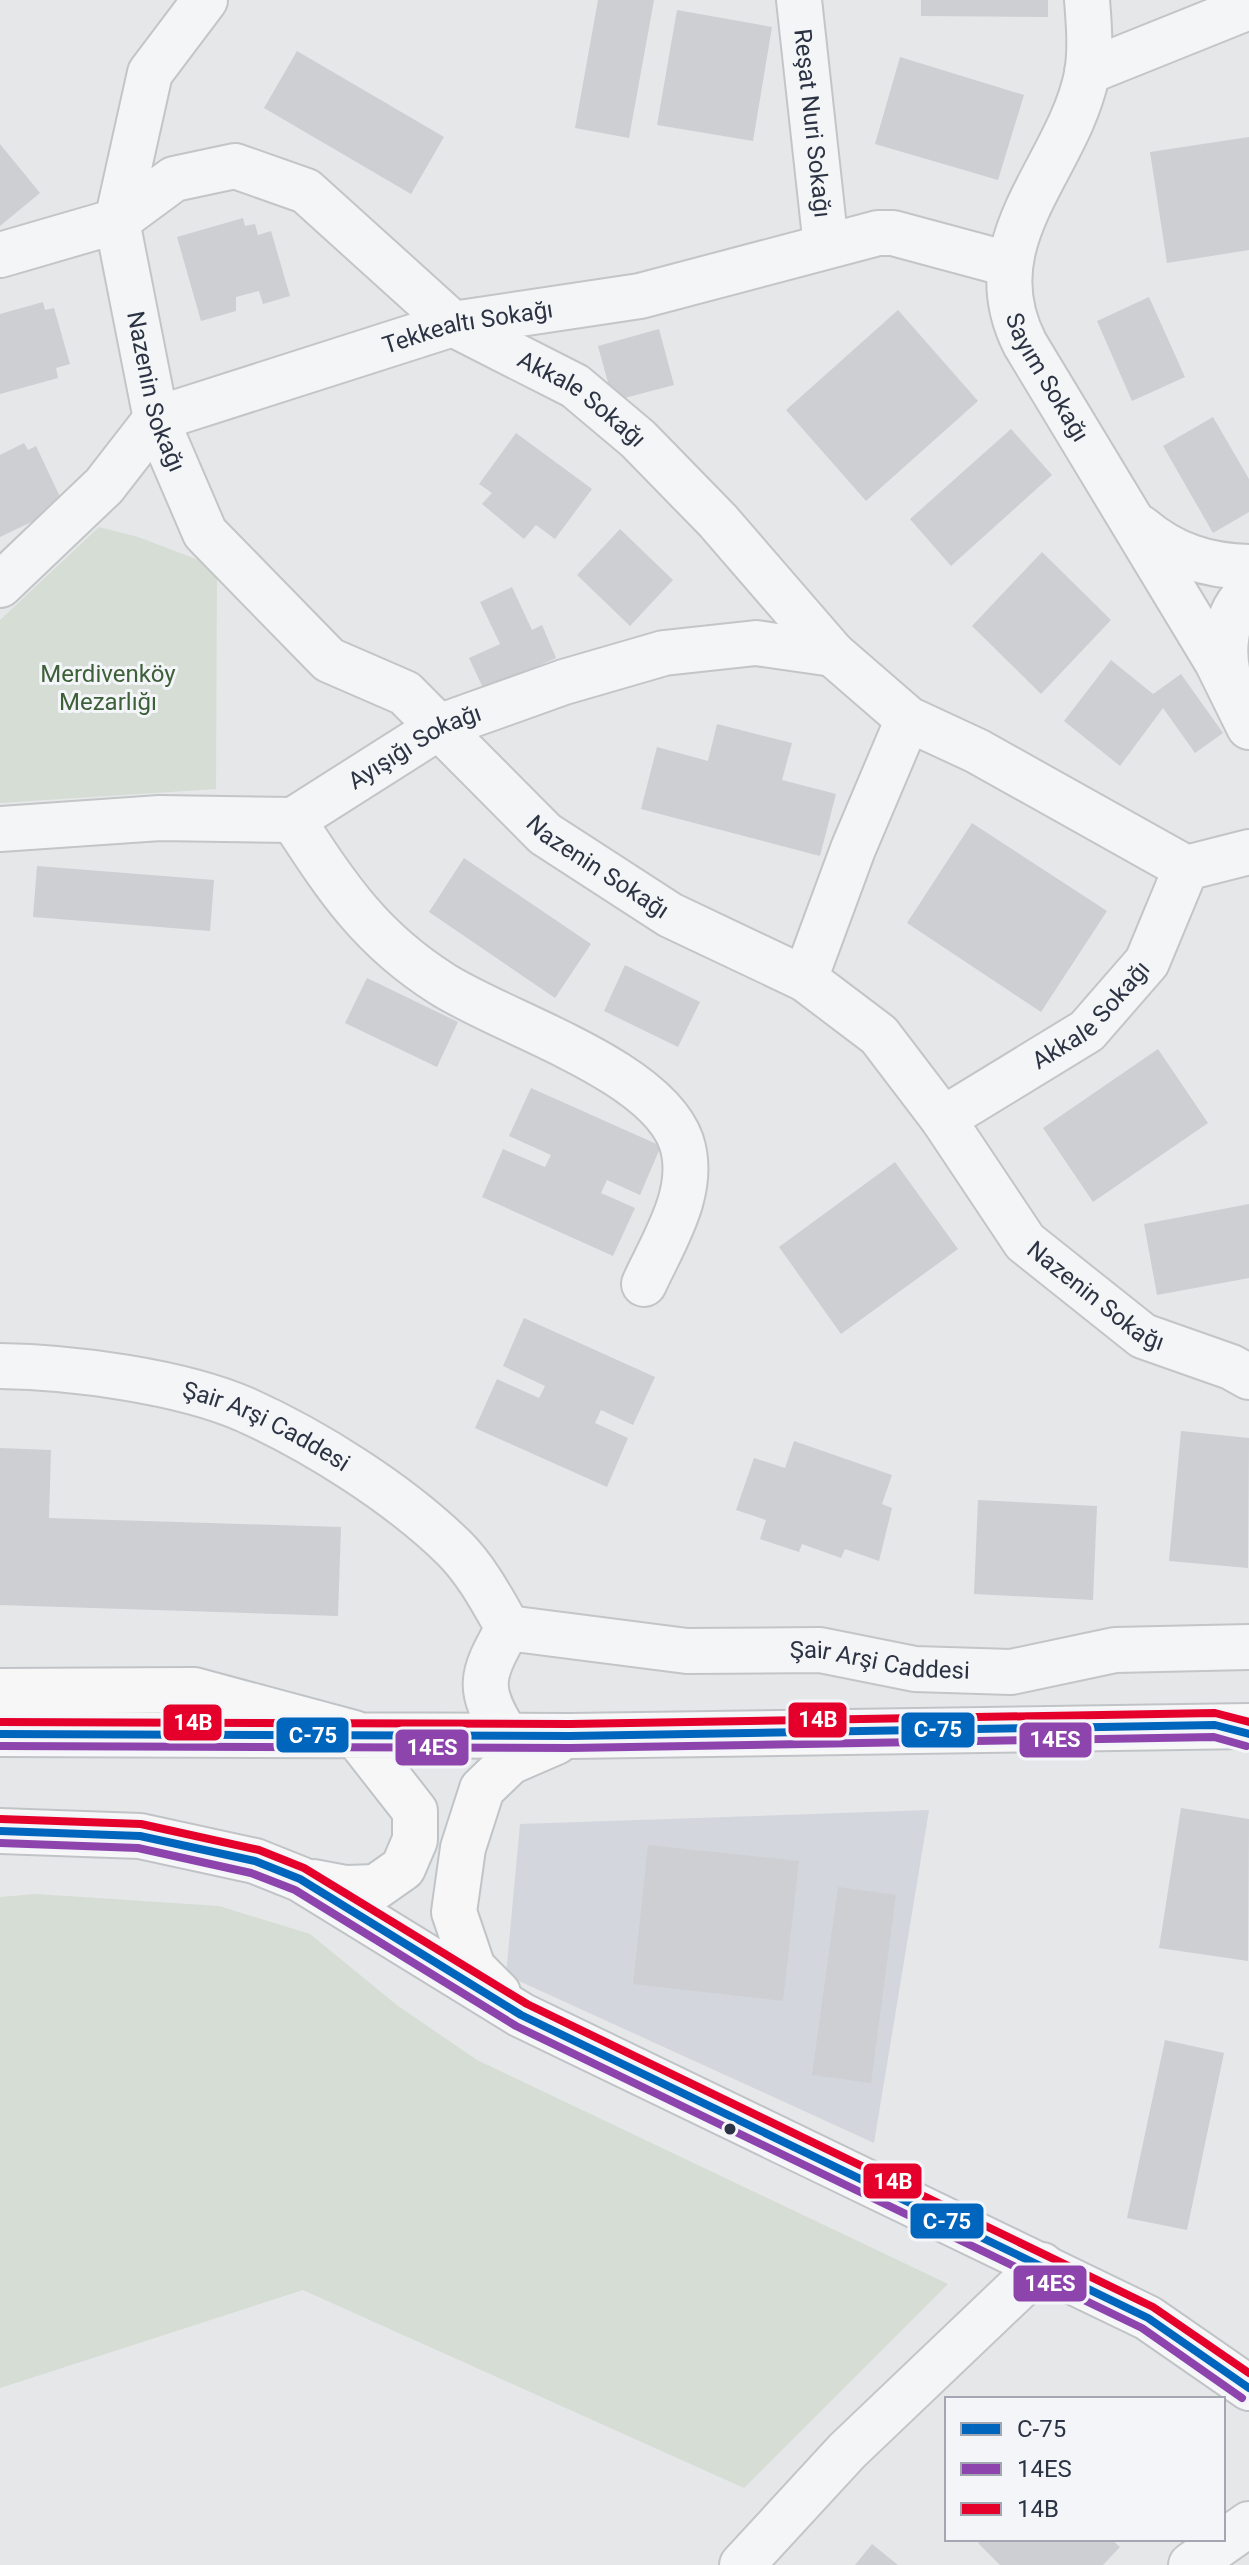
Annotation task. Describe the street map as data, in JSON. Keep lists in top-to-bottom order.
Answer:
{
  "streets": {
    "street": [
      "Reşat Nuri Sokağı",
      "Tekkealtı Sokağı",
      "Sayım Sokağı",
      "Nazenin Sokağı",
      "Akkale Sokağı",
      "Ayışığı Sokağı",
      "Şair Arşi Caddesi"
    ]
  },
  "crossings": [
    ["Reşat Nuri Sokağı", "Tekkealtı Sokağı"],
    ["Tekkealtı Sokağı", "Sayım Sokağı"],
    ["Tekkealtı Sokağı", "Nazenin Sokağı"],
    ["Tekkealtı Sokağı", "Akkale Sokağı"],
    ["Nazenin Sokağı", "Akkale Sokağı"],
    ["Nazenin Sokağı", "Ayışığı Sokağı"],
    ["Akkale Sokağı", "Ayışığı Sokağı"]
  ],
  "parks": ["Merdivenköy Mezarlığı"],
  "lines": ["transit line 14B", "transit line C-75", "transit line 14ES"],
  "legend": ["C-75", "14ES", "14B"]
}
